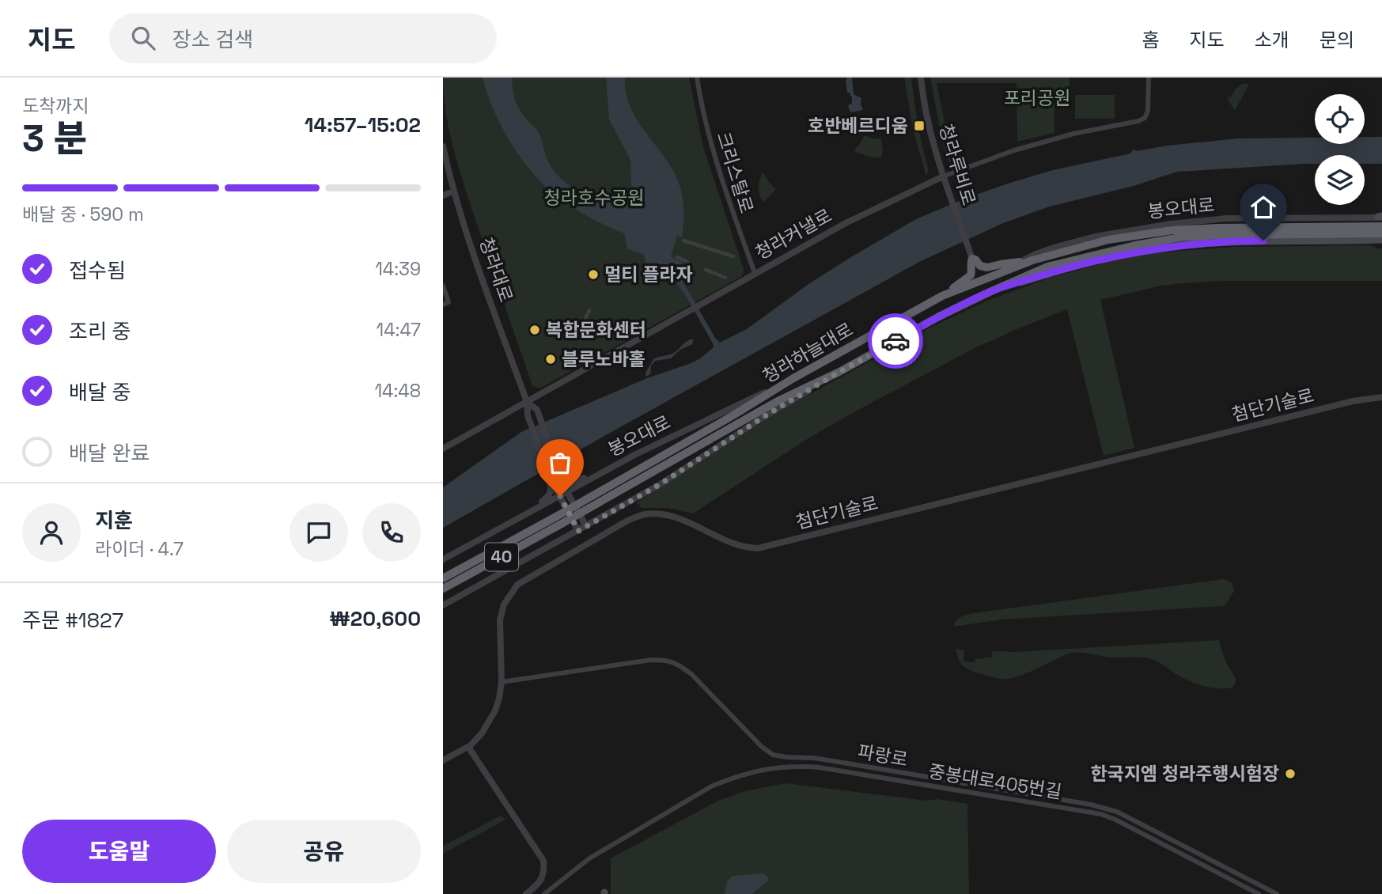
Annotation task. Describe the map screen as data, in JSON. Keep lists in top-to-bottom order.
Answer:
{
  "streets": {
    "highway": ["청라하늘대로", "40"],
    "street": [
      "청라루비로",
      "크리스탈로",
      "봉오대로",
      "청라커낼로",
      "청라대로",
      "첨단기술로",
      "파랑로",
      "중봉대로405번길"
    ]
  },
  "crossings": [
    ["청라루비로", "청라커낼로"],
    ["크리스탈로", "청라커낼로"],
    ["봉오대로", "청라하늘대로"],
    ["청라커낼로", "청라대로"],
    ["청라하늘대로", "40"],
    ["첨단기술로", "파랑로"]
  ],
  "parks": ["포리공원", "청라호수공원"],
  "places": {
    "transit": ["호반베르디움"],
    "other": [
      "멀티 플라자",
      "복합문화센터",
      "블루노바홀",
      "한국지엠 청라주행시험장"
    ]
  },
  "page": {
    "header": "지도",
    "search": "장소 검색",
    "nav": [
      "홈",
      "지도",
      "소개",
      "문의"
    ],
    "heading": ["3 분", "도착까지", "14:57–15:02"],
    "panel": [
      "지훈",
      "라이더 · 4.7",
      "주문 #1827",
      "₩20,600"
    ],
    "bar": "배달 중 · 590 m",
    "list": [
      ["접수됨", "14:39"],
      ["조리 중", "14:47"],
      ["배달 중", "14:48"],
      "배달 완료"
    ],
    "buttons": ["도움말", "공유"]
  }
}
